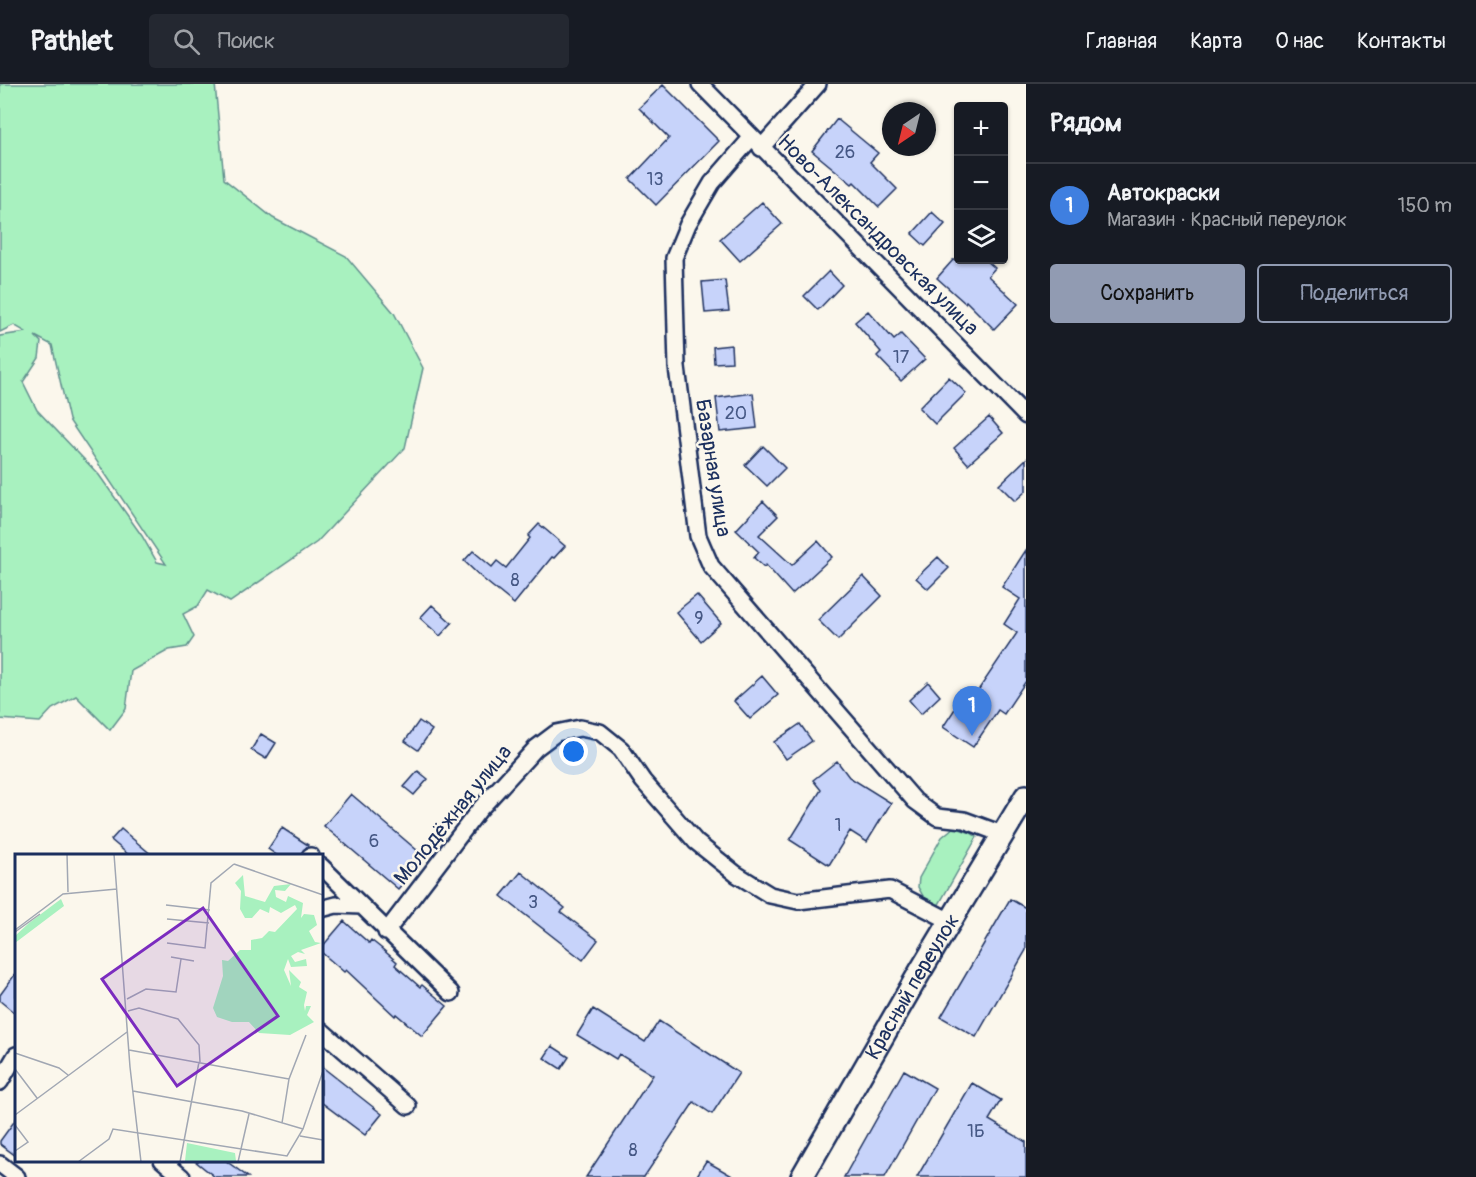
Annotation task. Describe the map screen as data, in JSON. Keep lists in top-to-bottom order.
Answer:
{
  "streets": {
    "main road": ["Красный переулок"],
    "street": ["Ново-Александровская улица", "Базарная улица", "Молодёжная улица"]
  },
  "crossings": [
    ["Ново-Александровская улица", "Базарная улица"],
    ["Базарная улица", "Красный переулок"],
    ["Молодёжная улица", "Красный переулок"]
  ],
  "house_numbers": [
    "26",
    "13",
    "17",
    "20",
    "8",
    "9",
    "1",
    "6",
    "3",
    "1Б",
    "8"
  ],
  "north": "bottom left",
  "page": {
    "header": "Pathlet",
    "search": "Поиск",
    "nav": [
      "Главная",
      "Карта",
      "О нас",
      "Контакты"
    ],
    "heading": "Рядом",
    "map_buttons": ["+", "−"],
    "list": [
      {
        "mark": "1",
        "name": "Автокраски",
        "note": "Магазин · Красный переулок",
        "value": "150 m"
      }
    ],
    "buttons": ["Сохранить", "Поделиться"],
    "pins": "1"
  }
}
